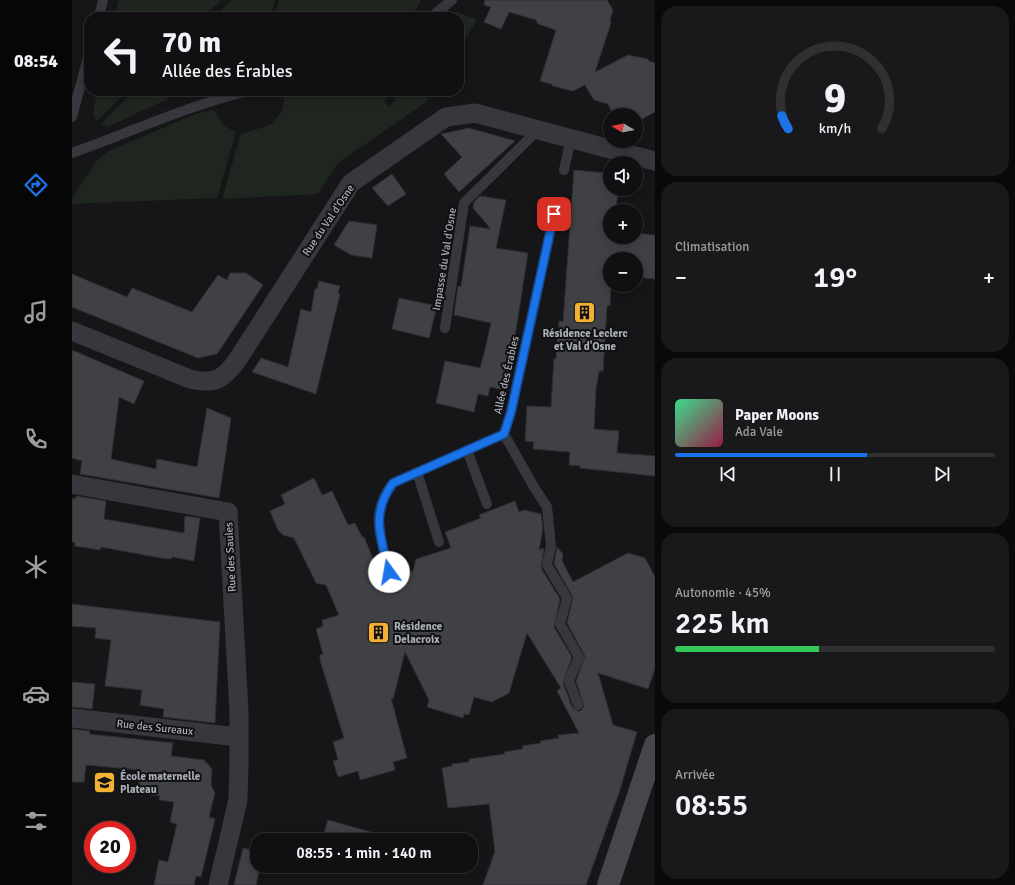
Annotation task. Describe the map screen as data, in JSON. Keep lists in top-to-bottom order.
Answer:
{
  "streets": {
    "street": ["Rue du Val d'Osne", "Rue des Saules", "Rue des Sureaux"],
    "lane": ["Impasse du Val d'Osne", "Allée des Érables"]
  },
  "crossings": [
    ["Rue du Val d'Osne", "Impasse du Val d'Osne"],
    ["Rue des Saules", "Rue des Sureaux"]
  ],
  "places": {
    "building": ["Résidence Leclerc et Val d'Osne", "Résidence Delacroix"],
    "school or university": ["École maternelle Plateau"]
  },
  "north": "left",
  "page": {
    "tabs": "08:54",
    "turn": ["70 m", "Allée des Érables"],
    "map_buttons": ["+", "−"],
    "tile": [
      "Climatisation",
      ["Autonomie · 45%", "225 km"],
      ["Arrivée", "08:55"]
    ],
    "heat": ["−", "19°", "+"],
    "song": ["Paper Moons", "Ada Vale"],
    "limit": "20",
    "trip": "08:55 · 1 min · 140 m",
    "gauge": ["9", "km/h"]
  }
}
